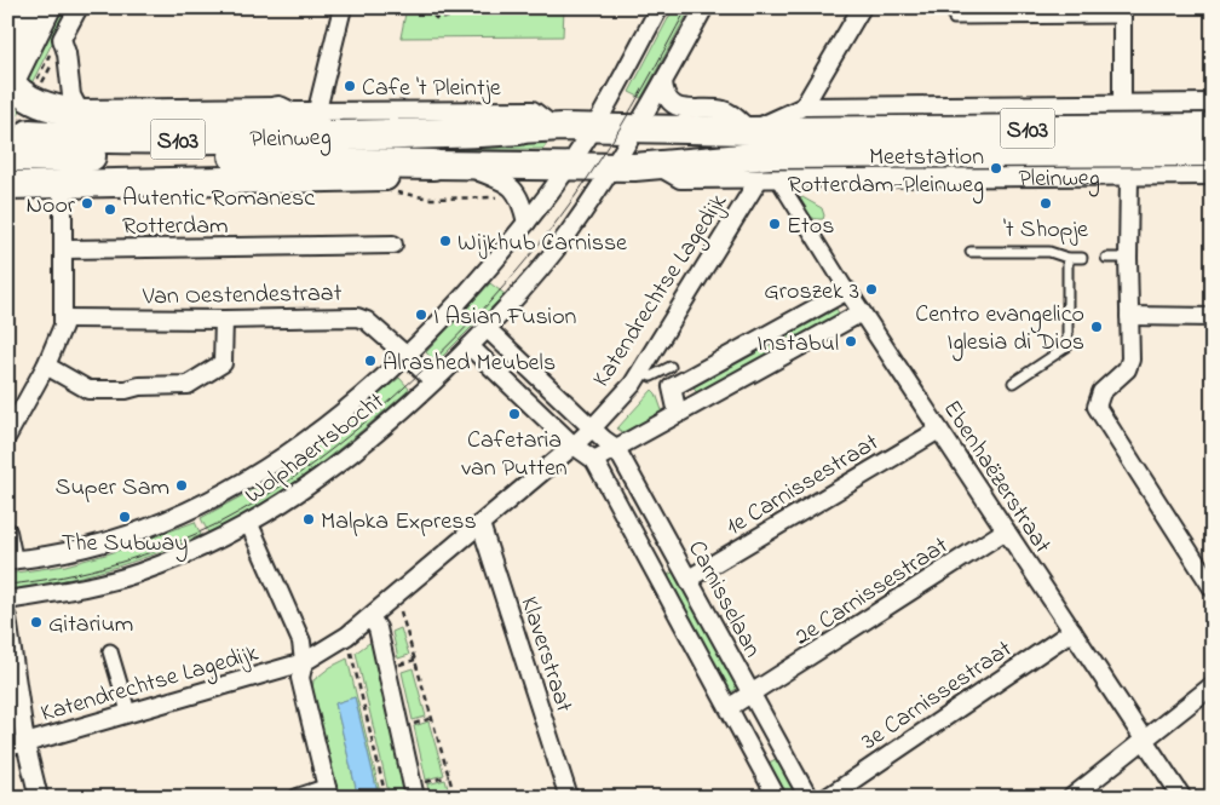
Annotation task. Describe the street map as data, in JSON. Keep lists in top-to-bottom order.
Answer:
{
  "streets": {
    "highway": ["S103", "Pleinweg"],
    "street": [
      "Katendrechtse Lagedijk",
      "Van Oestendestraat",
      "Wolphaertsbocht",
      "Ebenhaëzerstraat",
      "1e Carnissestraat",
      "2e Carnissestraat",
      "Carnisselaan",
      "Klaverstraat",
      "3e Carnissestraat"
    ]
  },
  "crossings": [
    ["Pleinweg", "Katendrechtse Lagedijk"],
    ["Pleinweg", "Wolphaertsbocht"],
    ["Pleinweg", "Ebenhaëzerstraat"],
    ["Katendrechtse Lagedijk", "Carnisselaan"],
    ["Katendrechtse Lagedijk", "Klaverstraat"],
    ["Van Oestendestraat", "Wolphaertsbocht"],
    ["Wolphaertsbocht", "Carnisselaan"],
    ["Ebenhaëzerstraat", "1e Carnissestraat"],
    ["Ebenhaëzerstraat", "2e Carnissestraat"],
    ["Ebenhaëzerstraat", "3e Carnissestraat"],
    ["1e Carnissestraat", "Carnisselaan"],
    ["2e Carnissestraat", "Carnisselaan"]
  ],
  "places": [
    "Cafe 't Pleintje",
    "Meetstation Rotterdam-Pleinweg",
    "Noor",
    "'t Shopje",
    "Autentic Romanesc Rotterdam",
    "Etos",
    "Wijkhub Carnisse",
    "Groszek 3",
    "I Asian Fusion",
    "Centro evangelico Iglesia di Dios",
    "Instabul",
    "Alrashed Meubels",
    "Cafetaria van Putten",
    "Super Sam",
    "The Subway",
    "Malpka Express",
    "Gitarium"
  ]
}
